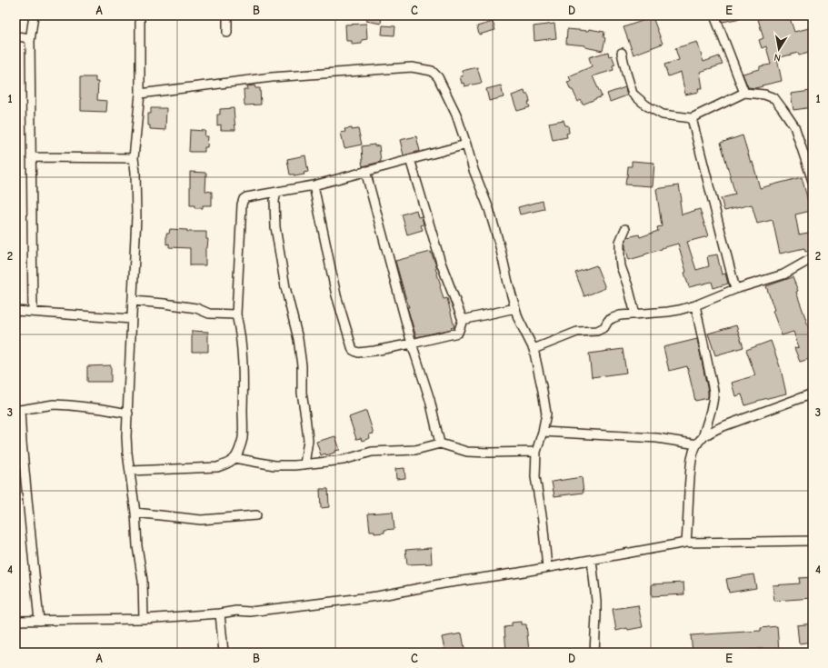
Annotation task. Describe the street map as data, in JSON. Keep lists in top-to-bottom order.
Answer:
{
  "north": "bottom",
  "grid": {
    "columns": [
      "A",
      "B",
      "C",
      "D",
      "E"
    ],
    "rows": [
      "1",
      "2",
      "3",
      "4"
    ]
  }
}
